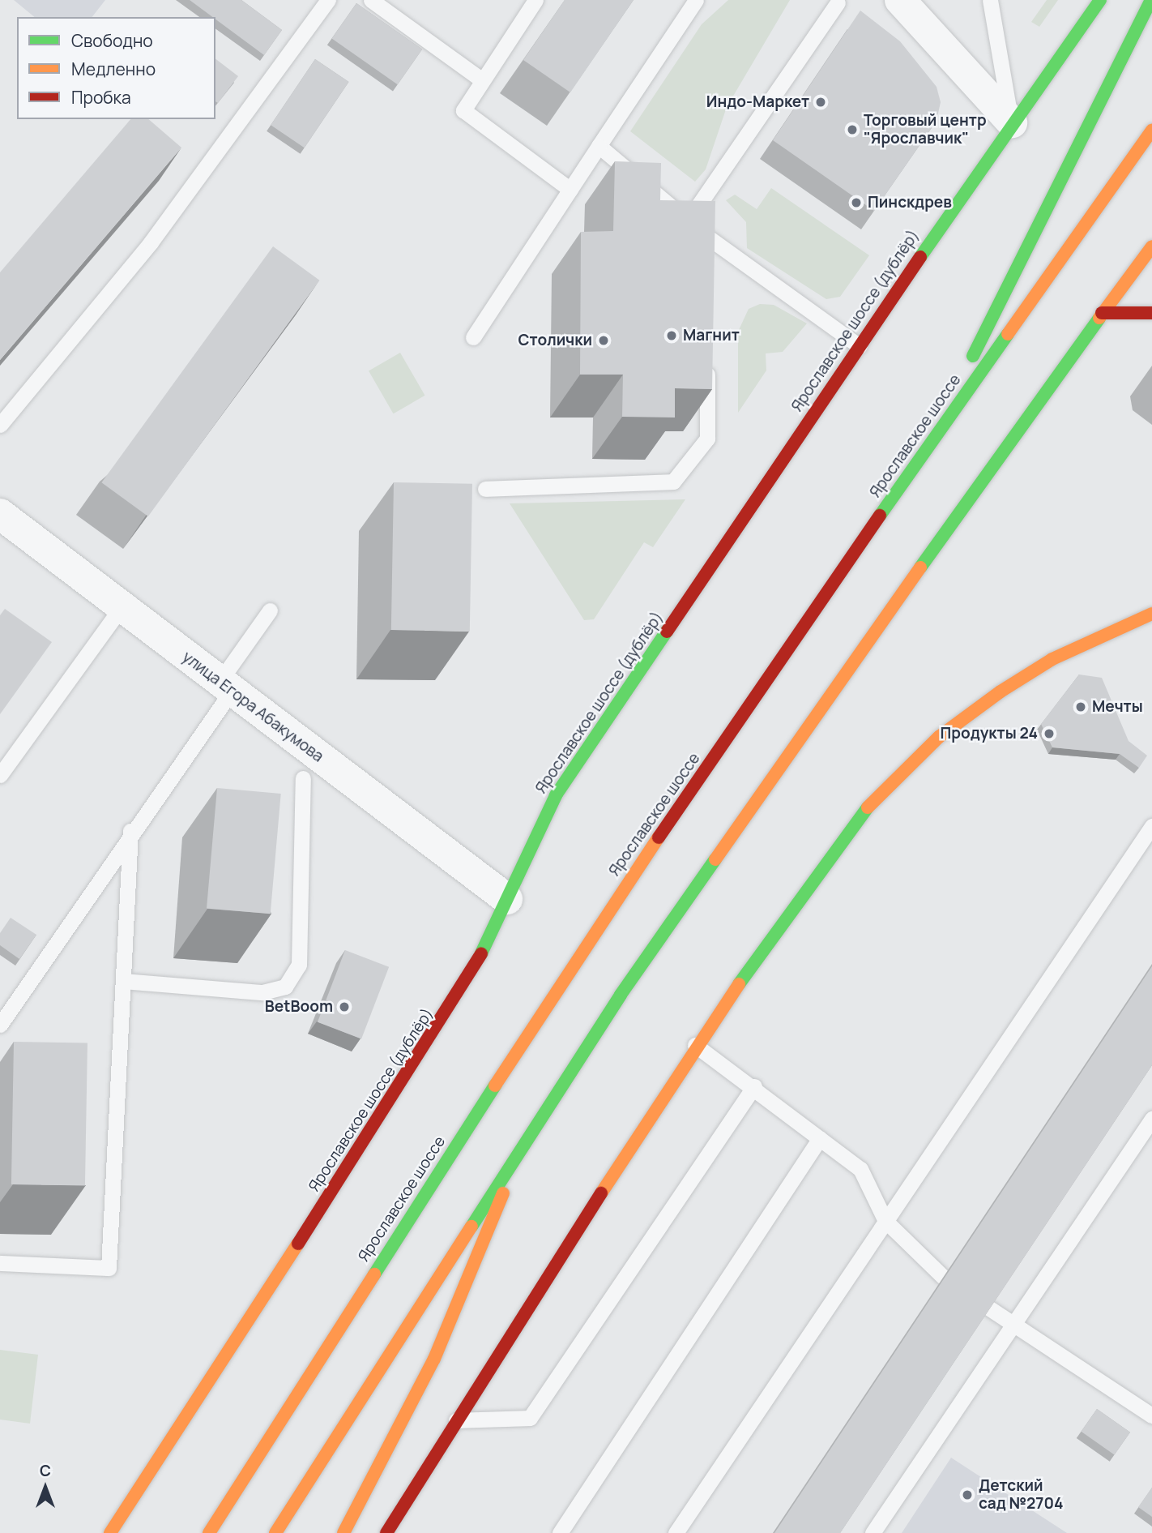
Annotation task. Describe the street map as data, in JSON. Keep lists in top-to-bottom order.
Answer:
{
  "streets": {
    "main road": ["Ярославское шоссе (дублёр)", "Ярославское шоссе"],
    "street": ["улица Егора Абакумова"]
  },
  "crossings": [
    ["Ярославское шоссе (дублёр)", "улица Егора Абакумова"]
  ],
  "places": [
    "Индо-Маркет",
    "Торговый центр \"Ярославчик\"",
    "Пинскдрев",
    "Магнит",
    "Столички",
    "Мечты",
    "Продукты 24",
    "BetBoom",
    "Детский сад №2704"
  ],
  "legend": ["Свободно", "Медленно", "Пробка"],
  "north": "top"
}
